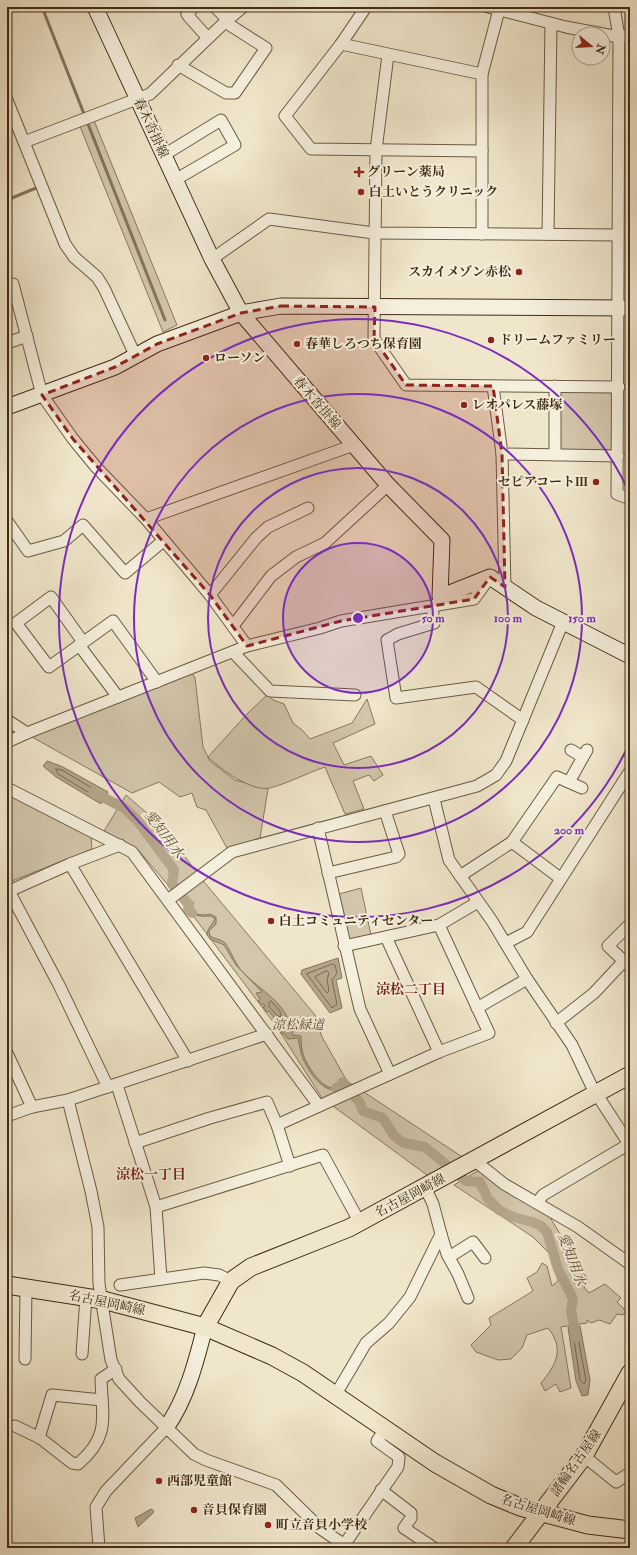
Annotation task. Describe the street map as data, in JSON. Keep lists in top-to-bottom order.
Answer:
{
  "streets": {
    "main road": ["春木沓掛線", "名古屋岡崎線", "諸輪名古屋線"]
  },
  "crossings": [
    ["名古屋岡崎線", "諸輪名古屋線"]
  ],
  "districts": ["涼松二丁目", "涼松一丁目"],
  "water": ["愛知用水"],
  "parks": ["涼松緑道"],
  "places": {
    "health": ["グリーン薬局"],
    "other": [
      "白土いとうクリニック",
      "スカイメゾン赤松",
      "ドリームファミリー",
      "春華しろつち保育園",
      "ローソン",
      "レオパレス藤塚",
      "セピアコートⅢ",
      "白土コミュニティセンター",
      "西部児童館",
      "音貝保育園",
      "町立音貝小学校"
    ]
  },
  "north": "right",
  "rings": [
    "50 m",
    "100 m",
    "150 m",
    "200 m"
  ]
}
